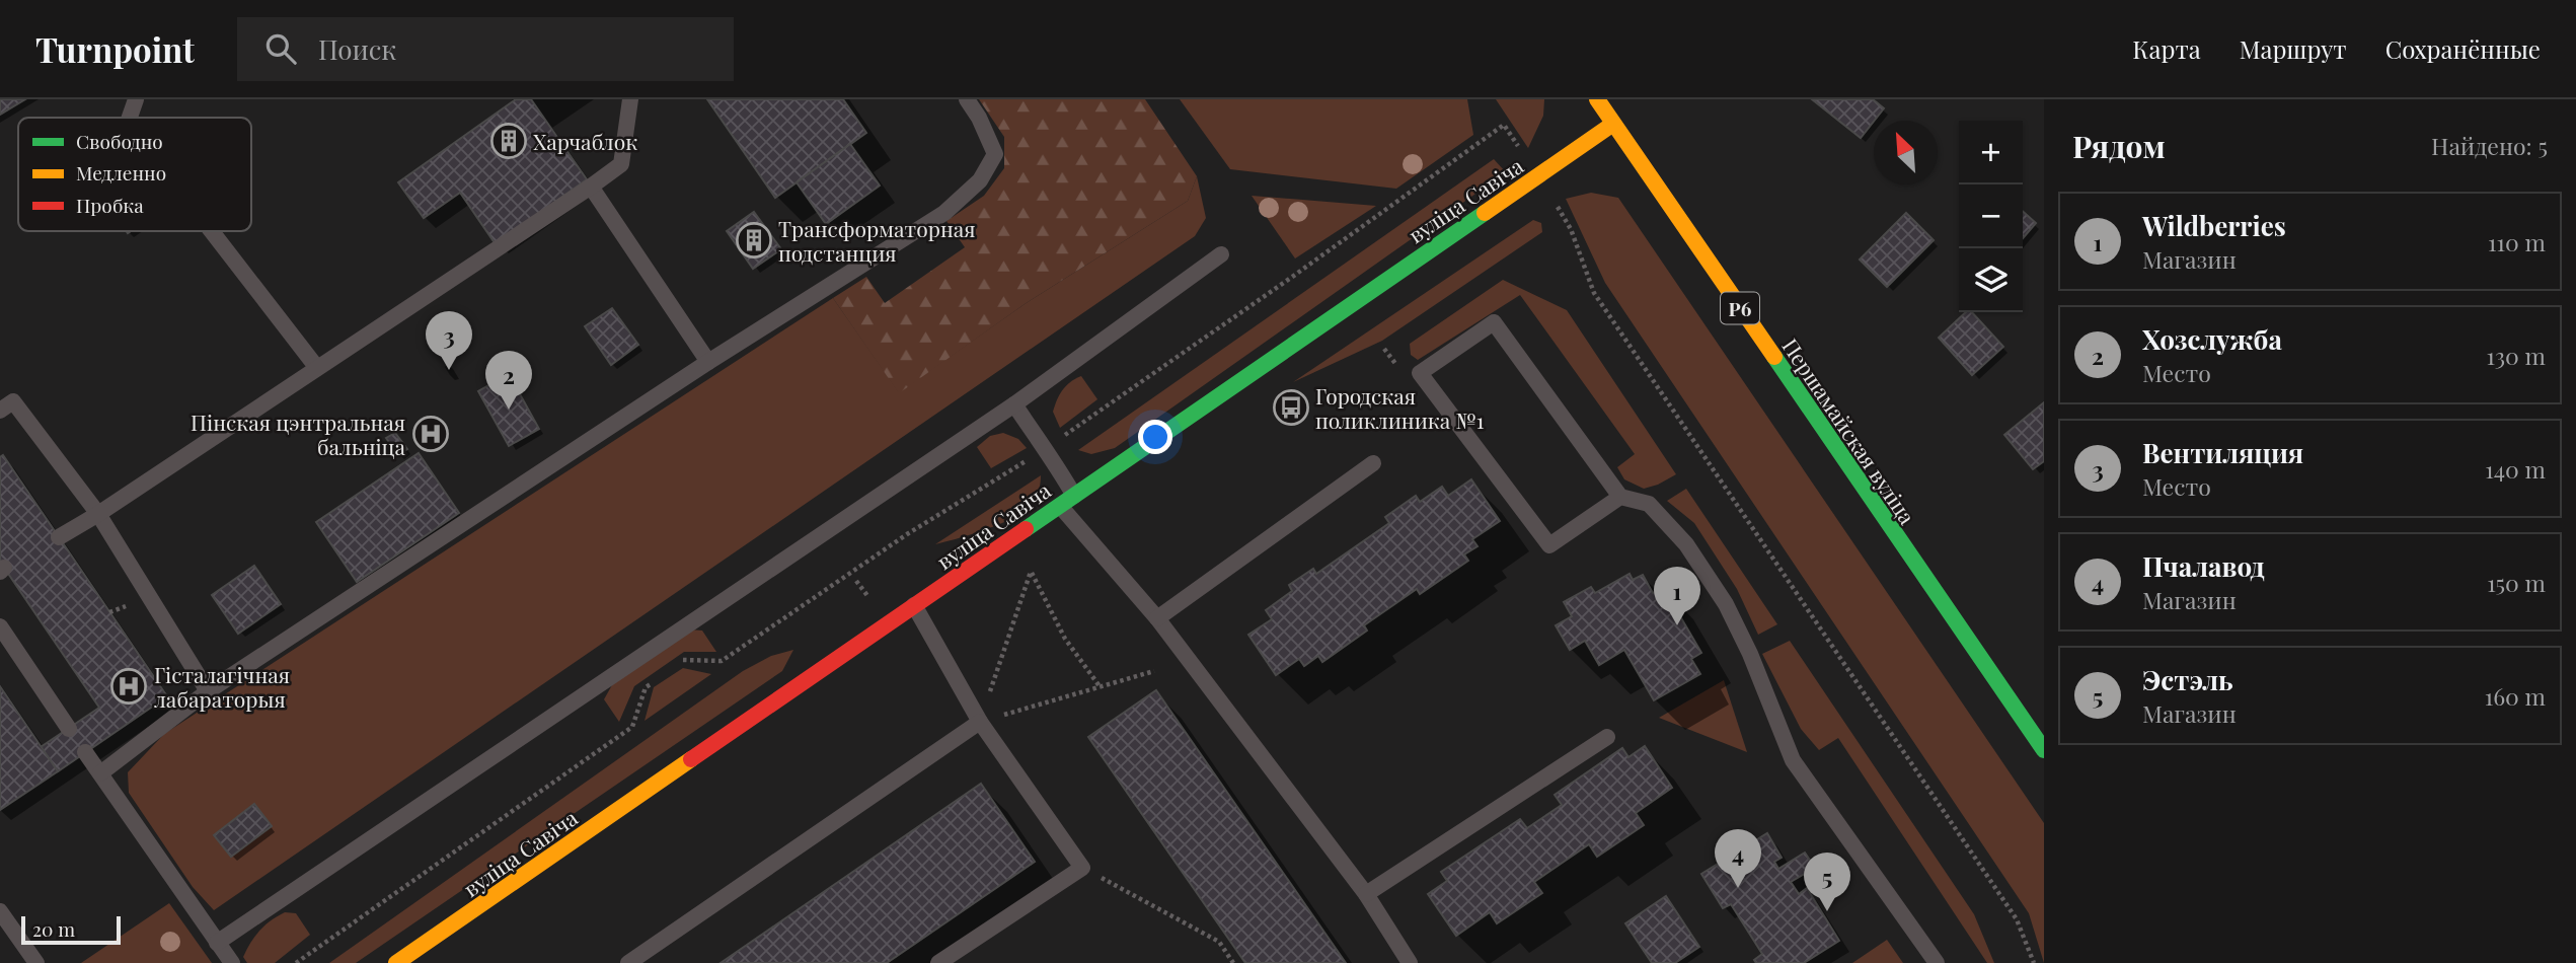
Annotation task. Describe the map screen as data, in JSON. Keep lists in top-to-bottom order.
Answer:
{
  "streets": {
    "street": ["вуліца Савіча", "Р6", "Першамайская вуліца"]
  },
  "crossings": [
    ["вуліца Савіча", "Першамайская вуліца"]
  ],
  "places": {
    "building": ["Харчаблок", "Трансформаторная подстанция"],
    "bus stop": ["Городская поликлиника №1"],
    "hospital": ["Пінская цэнтральная бальніца", "Гісталагічная лабараторыя"]
  },
  "legend": ["Свободно", "Медленно", "Пробка"],
  "scale_bar": "20 m",
  "north": "top left",
  "page": {
    "header": "Turnpoint",
    "search": "Поиск",
    "nav": ["Карта", "Маршрут", "Сохранённые"],
    "heading": ["Рядом", "Найдено: 5"],
    "map_buttons": ["+", "−"],
    "list": [
      {
        "mark": "1",
        "name": "Wildberries",
        "note": "Магазин",
        "value": "110 m"
      },
      {
        "mark": "2",
        "name": "Хозслужба",
        "note": "Место",
        "value": "130 m"
      },
      {
        "mark": "3",
        "name": "Вентиляция",
        "note": "Место",
        "value": "140 m"
      },
      {
        "mark": "4",
        "name": "Пчалавод",
        "note": "Магазин",
        "value": "150 m"
      },
      {
        "mark": "5",
        "name": "Эстэль",
        "note": "Магазин",
        "value": "160 m"
      }
    ],
    "pins": [
      "3",
      "2",
      "1",
      "4",
      "5"
    ],
    "scale": "20 m"
  }
}
